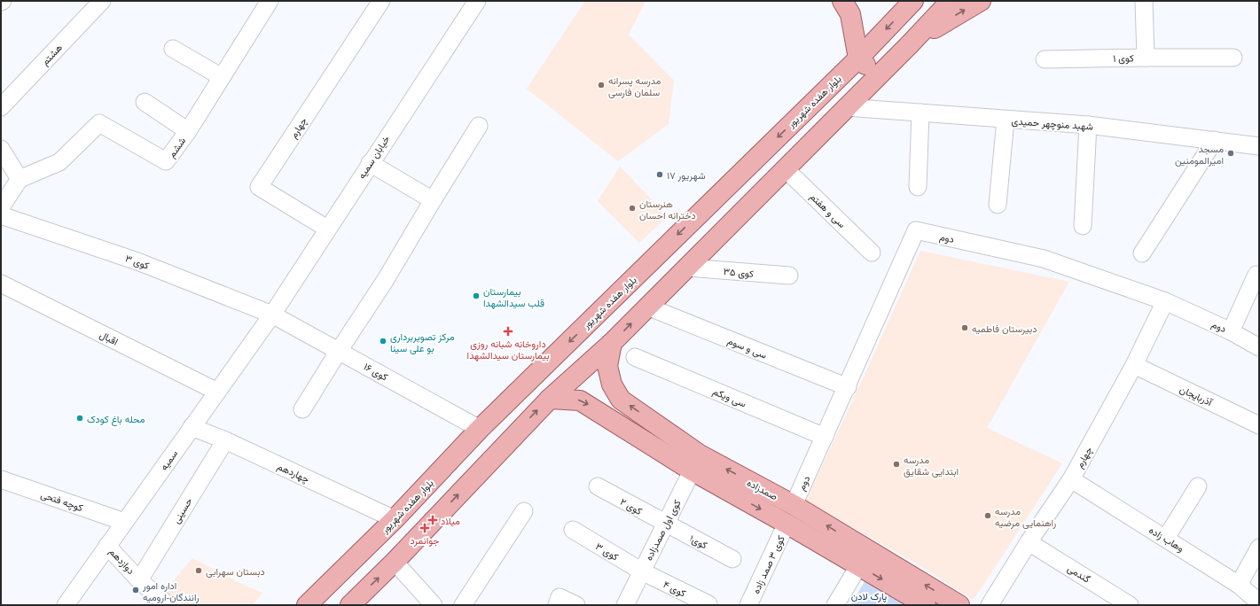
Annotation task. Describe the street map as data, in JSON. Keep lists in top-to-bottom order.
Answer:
{
  "streets": {
    "main road": ["بلوار هفده شهریور", "صمدزاده"],
    "street": [
      "هشتم",
      "کوی ۱",
      "شهبد منوچهر حمیدی",
      "چهارم",
      "ششم",
      "خیابان سمیه",
      "سی و هفتم",
      "دوم",
      "کوی ۳",
      "کوی ۳۵",
      "اقبال",
      "سی و سوم",
      "کوی ۱۶",
      "آذربایجان",
      "سی ویکم",
      "سمیه",
      "چهاردهم",
      "کوچه فتحی",
      "کوی ۲",
      "حسینی",
      "کوی اول صمدزاده",
      "وهاب زاده",
      "کوی۱",
      "دوازدهم",
      "کوی ۳ صمد زاده",
      "گندمی",
      "کوی ۴"
    ]
  },
  "crossings": [
    ["بلوار هفده شهریور", "کوی ۱۶"],
    ["بلوار هفده شهریور", "چهاردهم"],
    ["چهارم", "خیابان سمیه"],
    ["چهارم", "دوم"],
    ["چهارم", "آذربایجان"],
    ["چهارم", "وهاب زاده"],
    ["چهارم", "گندمی"],
    ["خیابان سمیه", "کوی ۳"],
    ["خیابان سمیه", "کوی ۱۶"],
    ["خیابان سمیه", "سمیه"],
    ["دوم", "سی و سوم"],
    ["دوم", "سی ویکم"],
    ["دوم", "صمدزاده"],
    ["کوی ۳", "کوی ۱۶"],
    ["کوی ۳", "سمیه"],
    ["کوی ۳", "کوی اول صمدزاده"],
    ["کوی ۳", "کوی ۴"],
    ["اقبال", "سمیه"],
    ["کوی ۱۶", "سمیه"],
    ["سمیه", "چهاردهم"],
    ["سمیه", "کوچه فتحی"],
    ["سمیه", "دوازدهم"],
    ["چهاردهم", "حسینی"],
    ["صمدزاده", "کوی اول صمدزاده"],
    ["صمدزاده", "کوی ۳ صمد زاده"],
    ["کوی ۲", "کوی اول صمدزاده"],
    ["کوی ۲", "کوی۱"],
    ["حسینی", "دوازدهم"],
    ["کوی اول صمدزاده", "کوی۱"],
    ["کوی اول صمدزاده", "کوی ۴"]
  ],
  "parks": ["پارک لادن"],
  "places": {
    "other": [
      "مدرسه پسرانه سلمان فارسی",
      "مسجد امیرالمومنین",
      "۱۷ شهریور",
      "هنرستان دخترانه احسان",
      "بیمارستان قلب سیدالشهدا",
      "دبیرستان فاطمیه",
      "مرکز تصویربرداری بو علی سینا",
      "محله باغ کودک",
      "مدرسه ابتدایی شقایق",
      "مدرسه راهنمایی مرضیه",
      "دبستان سهرابی",
      "اداره امور رانندگان-ارومیه"
    ],
    "health": ["داروخانه شبانه روزی بیمارستان سیدالشهدا", "میلاد", "جوانمرد"]
  }
}
